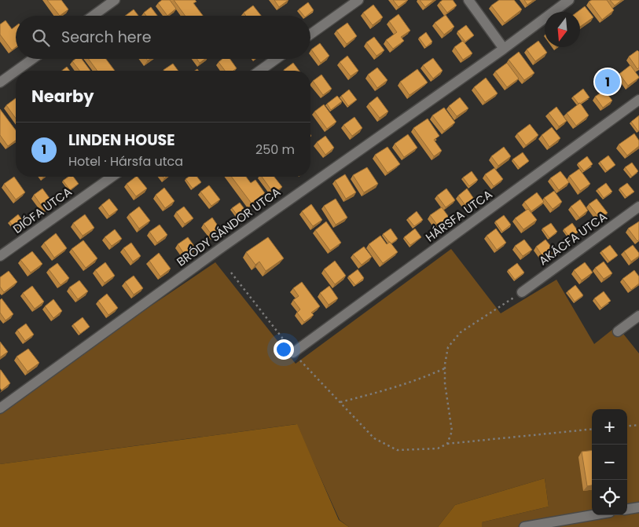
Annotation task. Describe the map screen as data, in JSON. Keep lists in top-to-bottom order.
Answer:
{
  "streets": {
    "street": [
      "DIÓFA UTCA",
      "HÁRSFA UTCA",
      "BRÓDY SÁNDOR UTCA",
      "AKÁCFA UTCA"
    ]
  },
  "north": "bottom",
  "page": {
    "search": "Search here",
    "pins": "1",
    "heading": "Nearby",
    "list": [
      {
        "mark": "1",
        "name": "LINDEN HOUSE",
        "note": "Hotel · Hársfa utca",
        "value": "250 m"
      }
    ],
    "map_buttons": ["+", "−"]
  }
}
